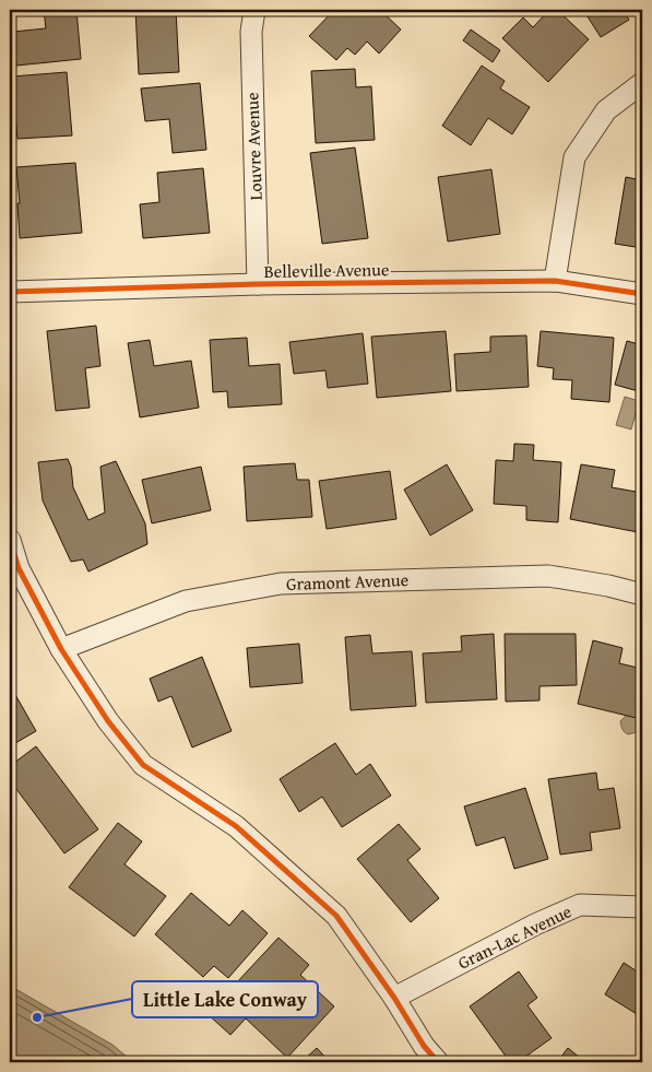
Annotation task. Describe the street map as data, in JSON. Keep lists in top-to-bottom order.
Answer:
{
  "streets": {
    "street": [
      "Louvre Avenue",
      "Belleville Avenue",
      "Gramont Avenue",
      "Gran-Lac Avenue"
    ]
  },
  "crossings": [
    ["Louvre Avenue", "Belleville Avenue"]
  ],
  "places": ["Little Lake Conway"]
}
